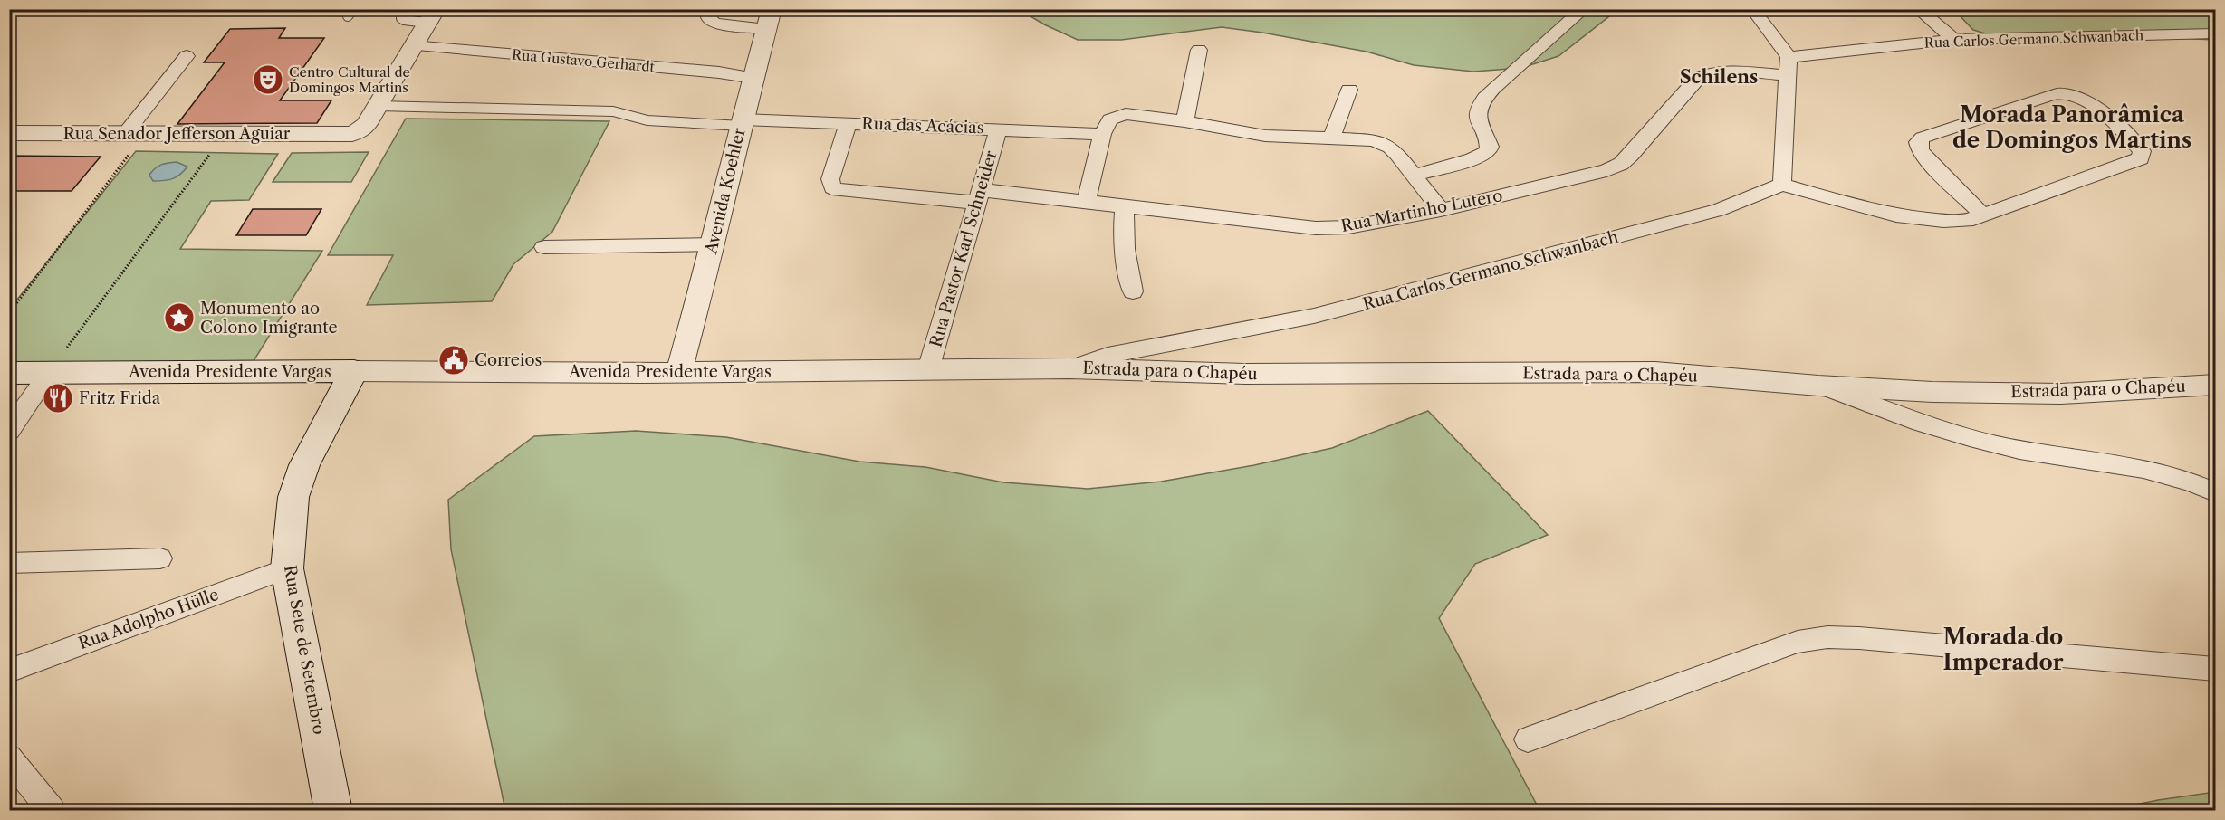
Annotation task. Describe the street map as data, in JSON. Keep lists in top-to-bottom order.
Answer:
{
  "streets": {
    "main road": ["Avenida Presidente Vargas", "Rua Sete de Setembro"],
    "street": [
      "Rua Carlos Germano Schwanbach",
      "Rua Gustavo Gerhardt",
      "Rua das Acácias",
      "Rua Senador Jefferson Aguiar",
      "Avenida Koehler",
      "Rua Martinho Lutero",
      "Rua Pastor Karl Schneider",
      "Estrada para o Chapéu",
      "Rua Adolpho Hülle"
    ]
  },
  "crossings": [
    ["Rua Carlos Germano Schwanbach", "Rua Martinho Lutero"],
    ["Rua Carlos Germano Schwanbach", "Estrada para o Chapéu"],
    ["Rua Carlos Germano Schwanbach", "Avenida Presidente Vargas"],
    ["Rua Gustavo Gerhardt", "Avenida Koehler"],
    ["Rua das Acácias", "Avenida Koehler"],
    ["Rua das Acácias", "Rua Martinho Lutero"],
    ["Rua das Acácias", "Rua Pastor Karl Schneider"],
    ["Avenida Koehler", "Avenida Presidente Vargas"],
    ["Rua Martinho Lutero", "Rua Pastor Karl Schneider"],
    ["Rua Pastor Karl Schneider", "Avenida Presidente Vargas"],
    ["Estrada para o Chapéu", "Avenida Presidente Vargas"],
    ["Avenida Presidente Vargas", "Rua Sete de Setembro"],
    ["Rua Adolpho Hülle", "Rua Sete de Setembro"]
  ],
  "districts": ["Schilens", "Morada Panorâmica de Domingos Martins", "Morada do Imperador"],
  "places": {
    "theatre": ["Centro Cultural de Domingos Martins"],
    "place": ["Monumento ao Colono Imigrante"],
    "public building": ["Correios"],
    "restaurant": ["Fritz Frida"]
  }
}
